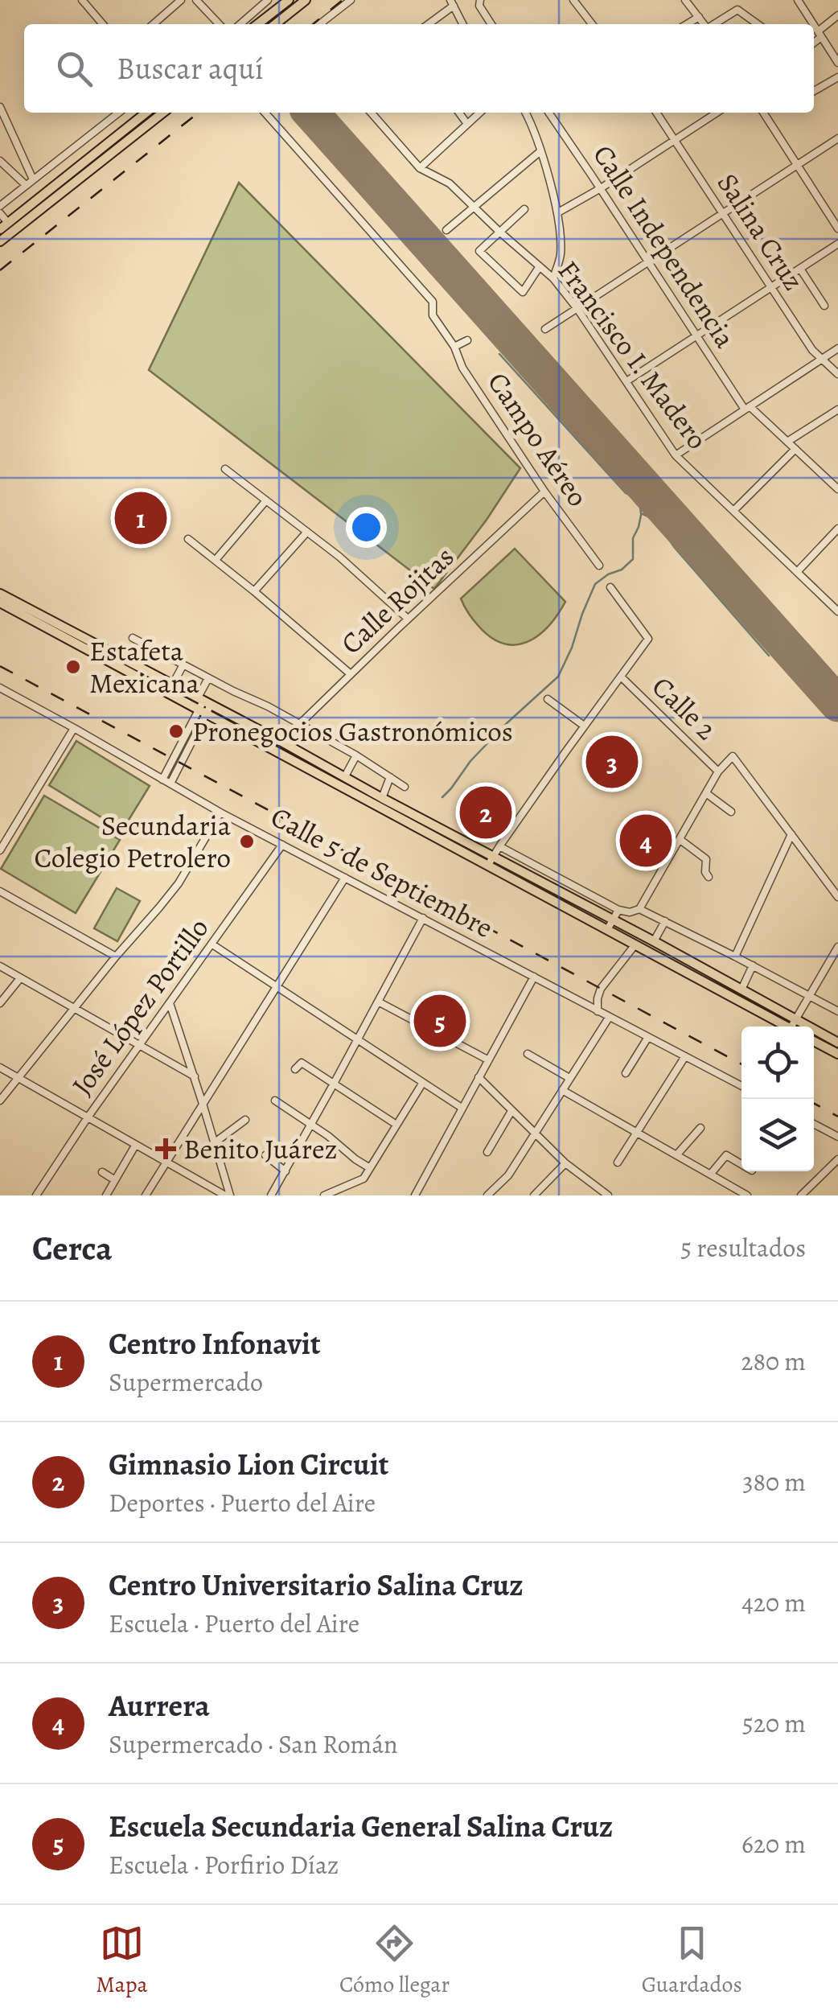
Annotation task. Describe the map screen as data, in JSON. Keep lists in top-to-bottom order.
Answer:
{
  "streets": {
    "street": [
      "Salina Cruz",
      "Calle Independencia",
      "Francisco I. Madero",
      "Campo Aéreo",
      "Calle Rojitas",
      "Calle 2",
      "Calle 5 de Septiembre",
      "José López Portillo"
    ]
  },
  "crossings": [
    ["Campo Aéreo", "Calle Rojitas"],
    ["Calle 5 de Septiembre", "José López Portillo"]
  ],
  "places": {
    "other": ["Estafeta Mexicana", "Pronegocios Gastronómicos", "Secundaria Colegio Petrolero"],
    "health": ["Benito Juárez"]
  },
  "page": {
    "search": "Buscar aquí",
    "pins": [
      "1",
      "3",
      "2",
      "4",
      "5"
    ],
    "heading": ["Cerca", "5 resultados"],
    "list": [
      {
        "mark": "1",
        "name": "Centro Infonavit",
        "note": "Supermercado",
        "value": "280 m"
      },
      {
        "mark": "2",
        "name": "Gimnasio Lion Circuit",
        "note": "Deportes · Puerto del Aire",
        "value": "380 m"
      },
      {
        "mark": "3",
        "name": "Centro Universitario Salina Cruz",
        "note": "Escuela · Puerto del Aire",
        "value": "420 m"
      },
      {
        "mark": "4",
        "name": "Aurrera",
        "note": "Supermercado · San Román",
        "value": "520 m"
      },
      {
        "mark": "5",
        "name": "Escuela Secundaria General Salina Cruz",
        "note": "Escuela · Porfirio Díaz",
        "value": "620 m"
      }
    ],
    "nav": ["Mapa", "Cómo llegar", "Guardados"]
  }
}
